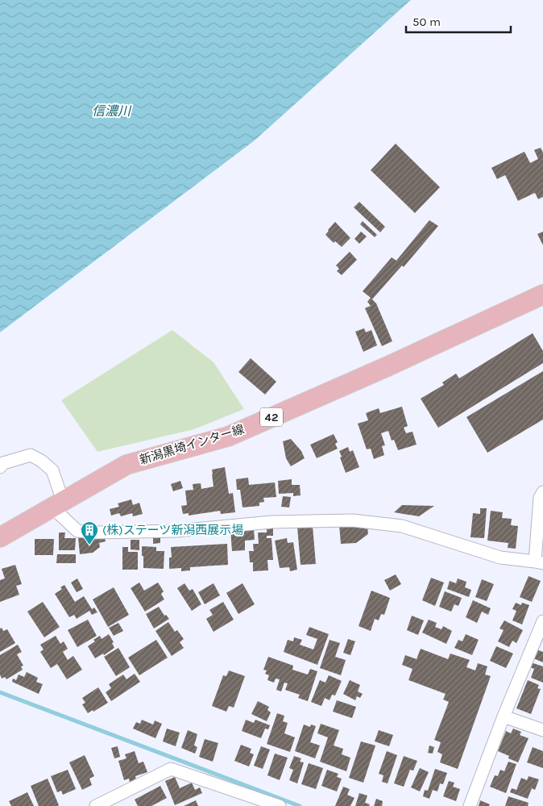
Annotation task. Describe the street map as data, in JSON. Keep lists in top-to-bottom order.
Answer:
{
  "streets": {
    "main road": ["42", "新潟黒埼インター線"]
  },
  "water": ["信濃川"],
  "places": {
    "building": ["(株)ステーツ新潟西展示場"]
  },
  "scale_bar": "50 m"
}
